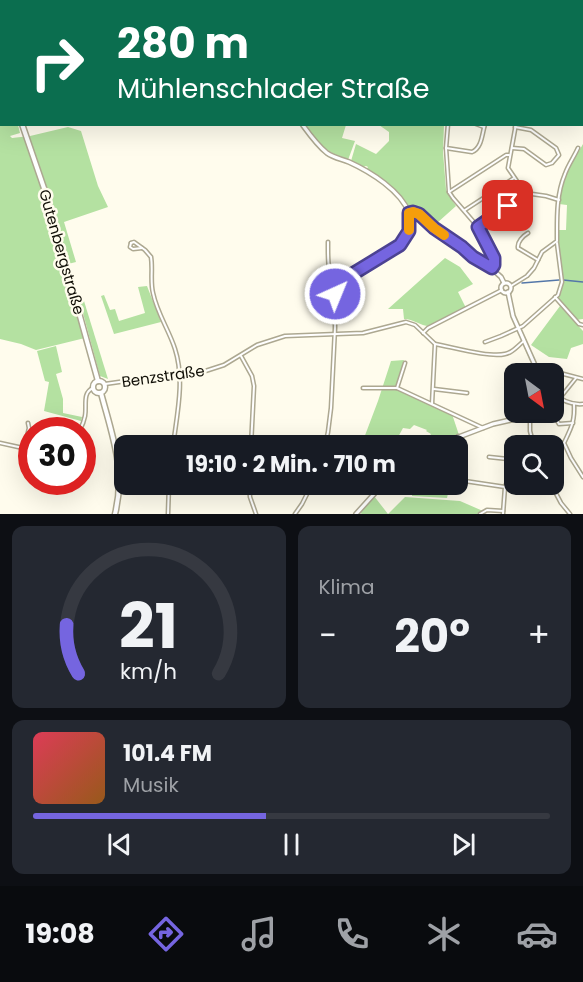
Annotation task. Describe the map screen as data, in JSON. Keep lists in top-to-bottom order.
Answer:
{
  "streets": {
    "main road": ["Gutenbergstraße"],
    "street": ["Benzstraße"]
  },
  "crossings": [
    ["Gutenbergstraße", "Benzstraße"]
  ],
  "north": "bottom right",
  "page": {
    "turn": ["280 m", "Mühlenschlader Straße"],
    "limit": "30",
    "trip": "19:10 · 2 Min. · 710 m",
    "tile": "Klima",
    "heat": ["−", "20°", "+"],
    "song": ["101.4 FM", "Musik"],
    "tabs": "19:08",
    "gauge": ["21", "km/h"]
  }
}
